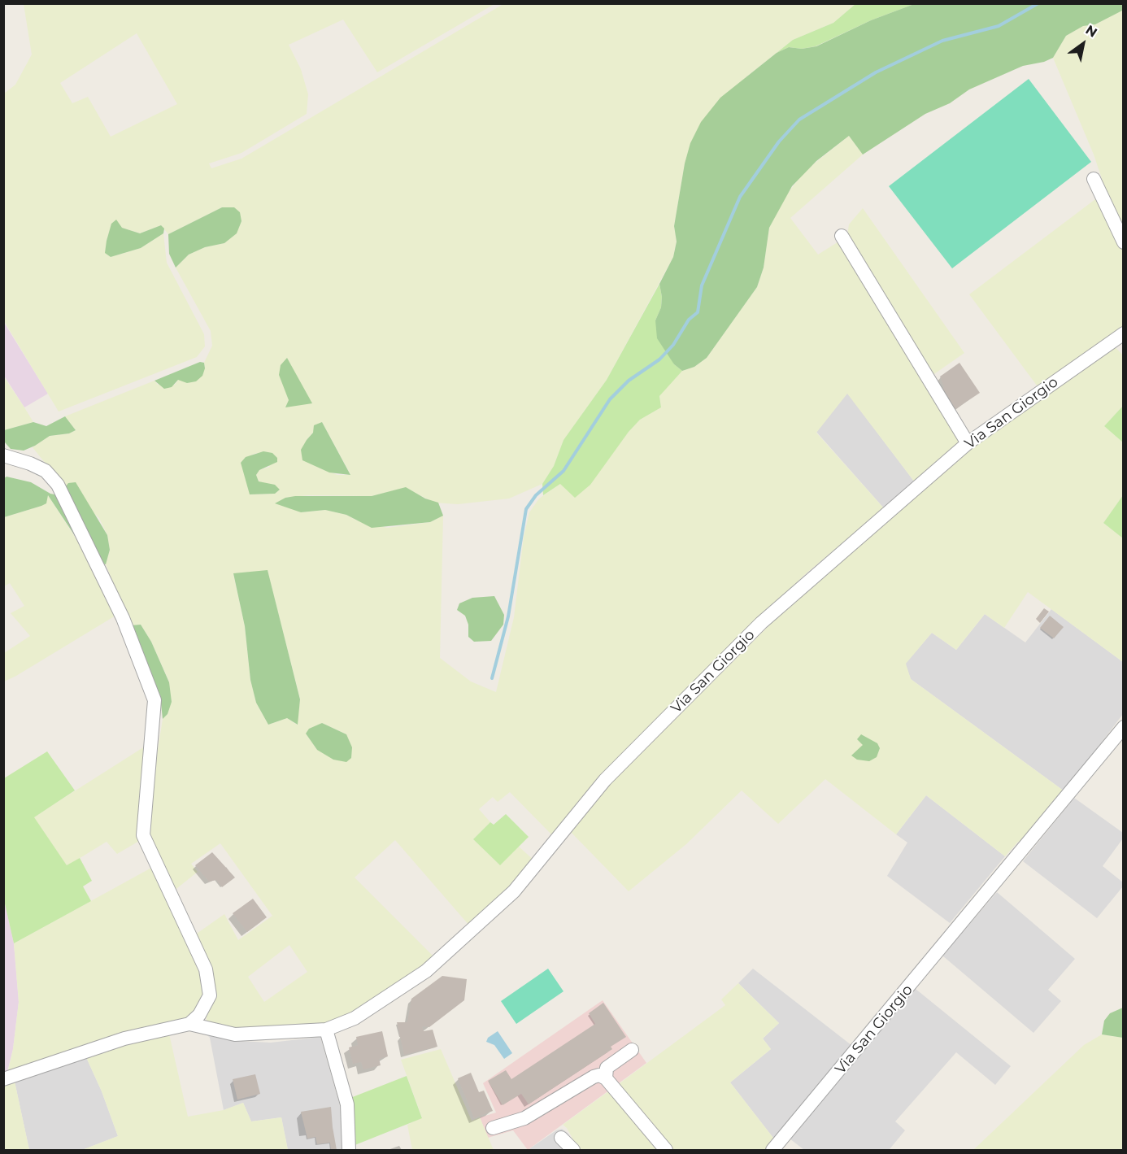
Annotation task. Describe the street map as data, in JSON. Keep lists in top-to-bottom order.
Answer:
{
  "streets": {
    "street": ["Via San Giorgio"]
  },
  "north": "top right"
}
